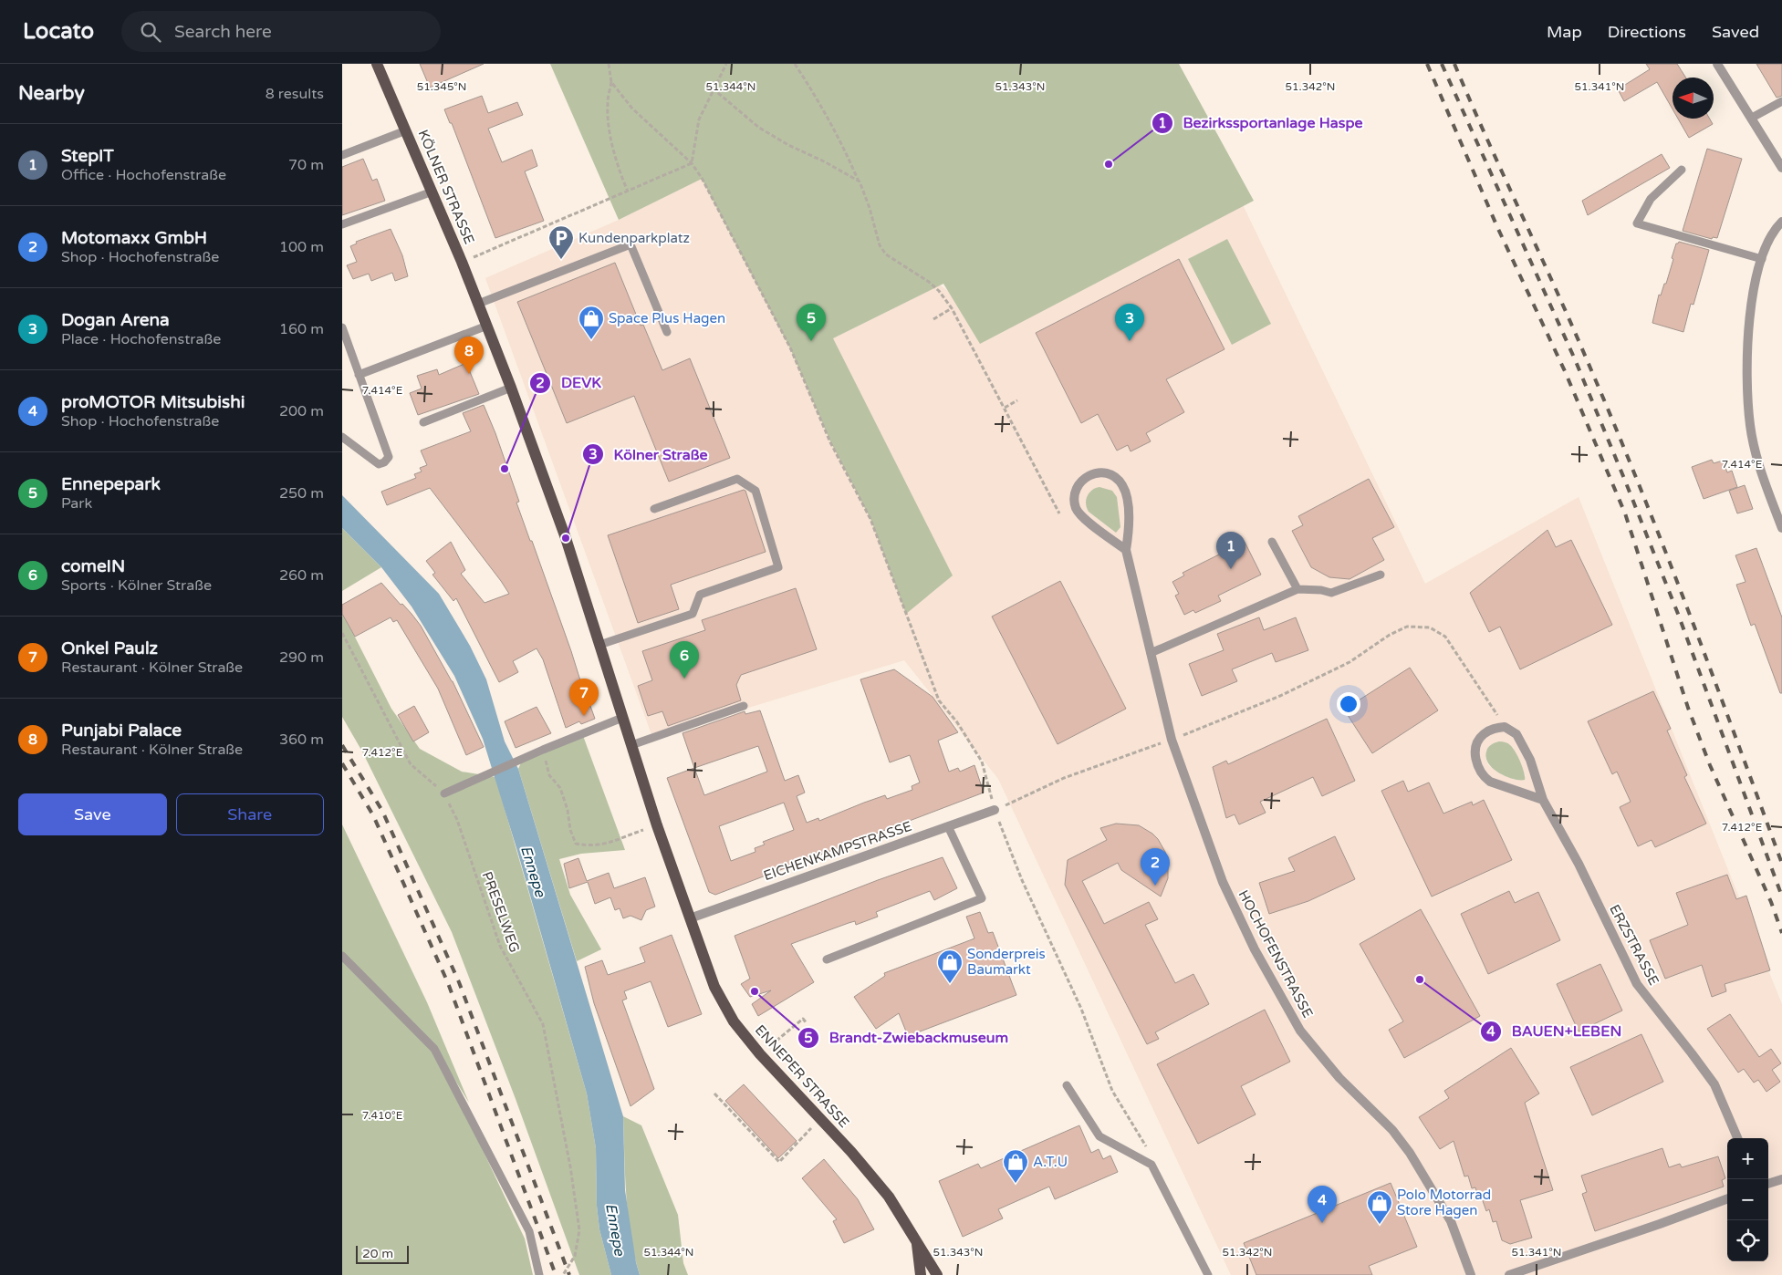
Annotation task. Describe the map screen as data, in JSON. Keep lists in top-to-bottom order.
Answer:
{
  "streets": {
    "main road": ["KÖLNER STRASSE", "ENNEPER STRASSE"],
    "street": ["EICHENKAMPSTRASSE", "ERZSTRASSE", "HOCHOFENSTRASSE"],
    "path": ["PRESELWEG"]
  },
  "crossings": [
    ["KÖLNER STRASSE", "EICHENKAMPSTRASSE"],
    ["KÖLNER STRASSE", "ENNEPER STRASSE"],
    ["EICHENKAMPSTRASSE", "ENNEPER STRASSE"]
  ],
  "water": ["Ennepe"],
  "places": {
    "other": [
      "Bezirkssportanlage Haspe",
      "DEVK",
      "Kölner Straße",
      "BAUEN+LEBEN",
      "Brandt-Zwiebackmuseum"
    ],
    "parking": ["Kundenparkplatz"],
    "shop": [
      "Space Plus Hagen",
      "Sonderpreis Baumarkt",
      "A.T.U",
      "Polo Motorrad Store Hagen"
    ]
  },
  "scale_bar": "20 m",
  "north": "left",
  "page": {
    "header": "Locato",
    "search": "Search here",
    "nav": ["Map", "Directions", "Saved"],
    "heading": ["Nearby", "8 results"],
    "list": [
      {
        "mark": "1",
        "name": "StepIT",
        "note": "Office · Hochofenstraße",
        "value": "70 m"
      },
      {
        "mark": "2",
        "name": "Motomaxx GmbH",
        "note": "Shop · Hochofenstraße",
        "value": "100 m"
      },
      {
        "mark": "3",
        "name": "Dogan Arena",
        "note": "Place · Hochofenstraße",
        "value": "160 m"
      },
      {
        "mark": "4",
        "name": "proMOTOR Mitsubishi",
        "note": "Shop · Hochofenstraße",
        "value": "200 m"
      },
      {
        "mark": "5",
        "name": "Ennepepark",
        "note": "Park",
        "value": "250 m"
      },
      {
        "mark": "6",
        "name": "comeIN",
        "note": "Sports · Kölner Straße",
        "value": "260 m"
      },
      {
        "mark": "7",
        "name": "Onkel Paulz",
        "note": "Restaurant · Kölner Straße",
        "value": "290 m"
      },
      {
        "mark": "8",
        "name": "Punjabi Palace",
        "note": "Restaurant · Kölner Straße",
        "value": "360 m"
      }
    ],
    "pins": [
      "3",
      "5",
      "8",
      "1",
      "6",
      "7",
      "2",
      "4"
    ],
    "buttons": ["Save", "Share"],
    "map_buttons": ["+", "−"],
    "scale": "20 m"
  },
  "coordinates": [
    "51.345°N",
    "51.344°N",
    "51.343°N",
    "51.342°N",
    "51.341°N",
    "7.414°E",
    "7.412°E",
    "7.410°E"
  ]
}
